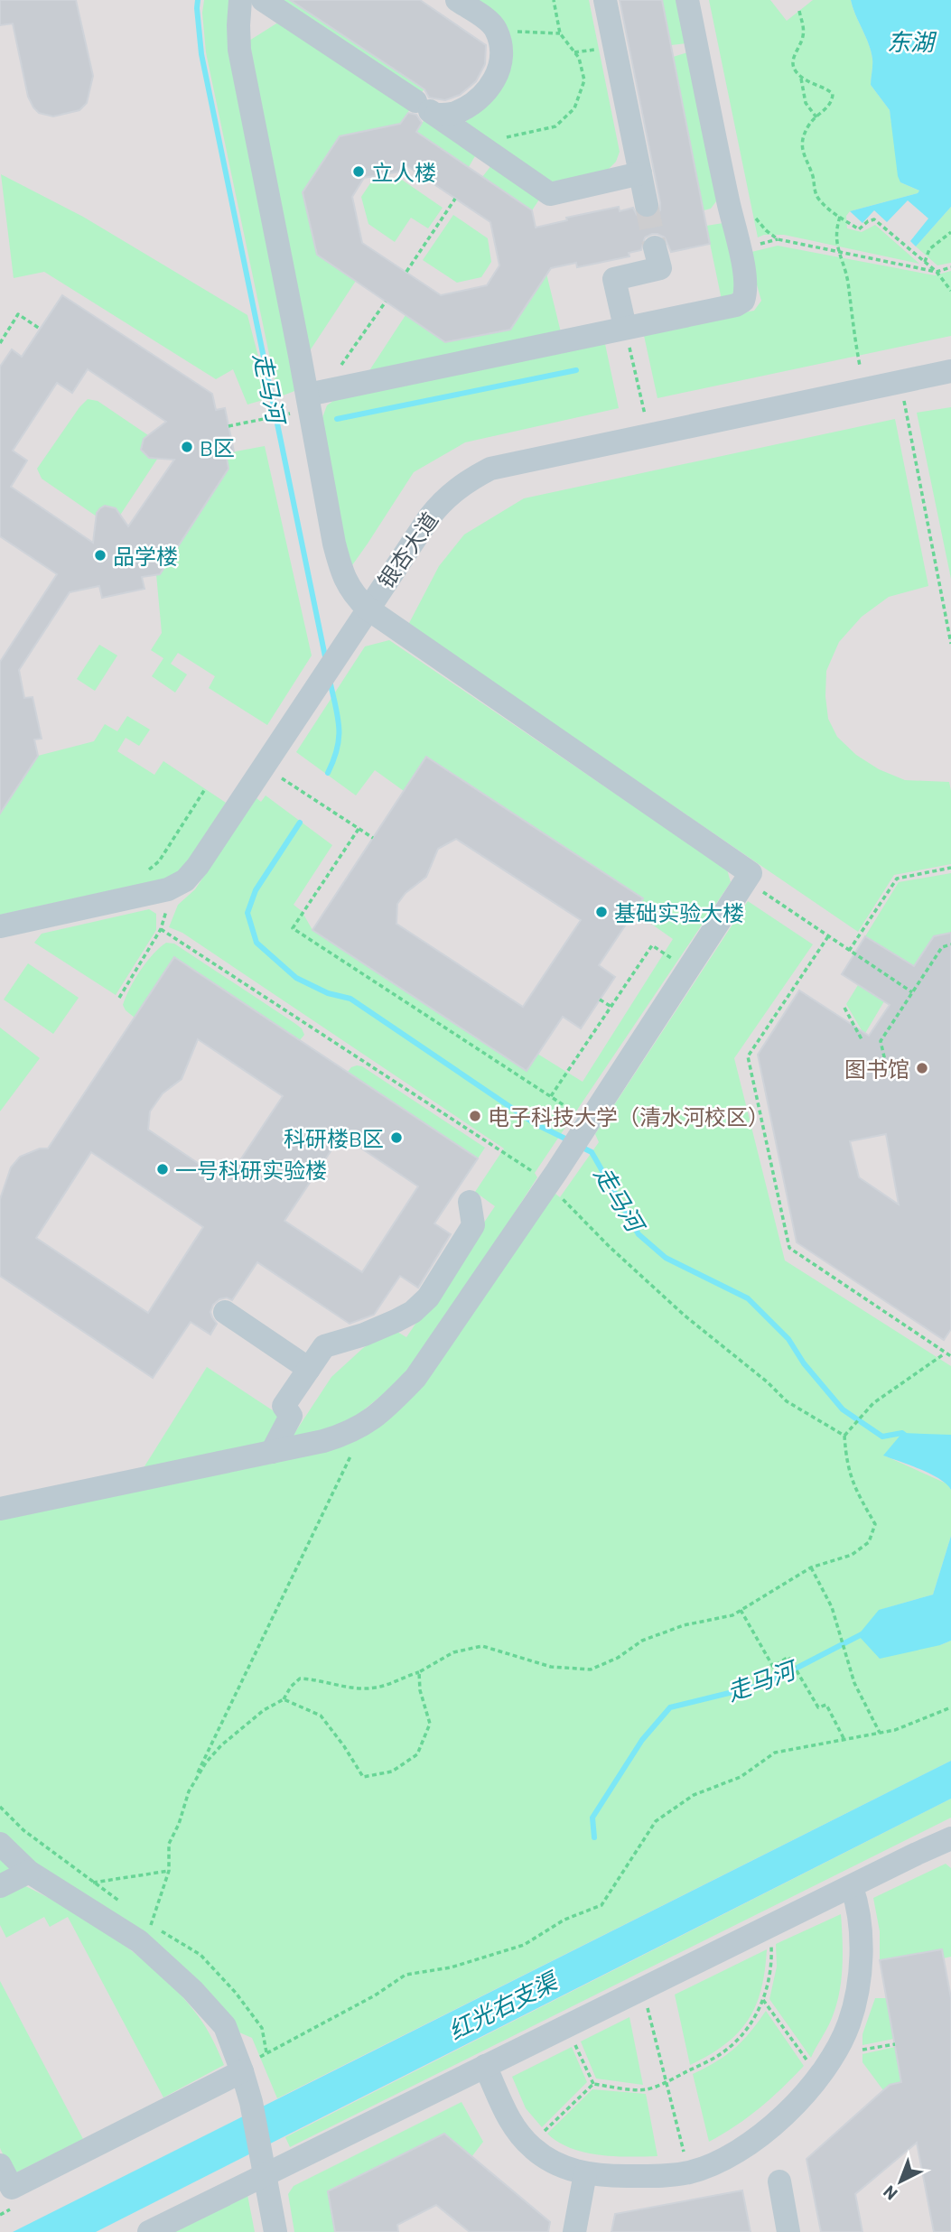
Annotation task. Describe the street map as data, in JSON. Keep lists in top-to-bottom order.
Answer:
{
  "streets": {
    "street": ["银杏大道"]
  },
  "water": ["东湖", "走马河", "红光右支渠"],
  "places": [
    "立人楼",
    "B区",
    "品学楼",
    "基础实验大楼",
    "图书馆",
    "电子科技大学（清水河校区）",
    "科研楼B区",
    "一号科研实验楼"
  ],
  "north": "bottom left"
}
